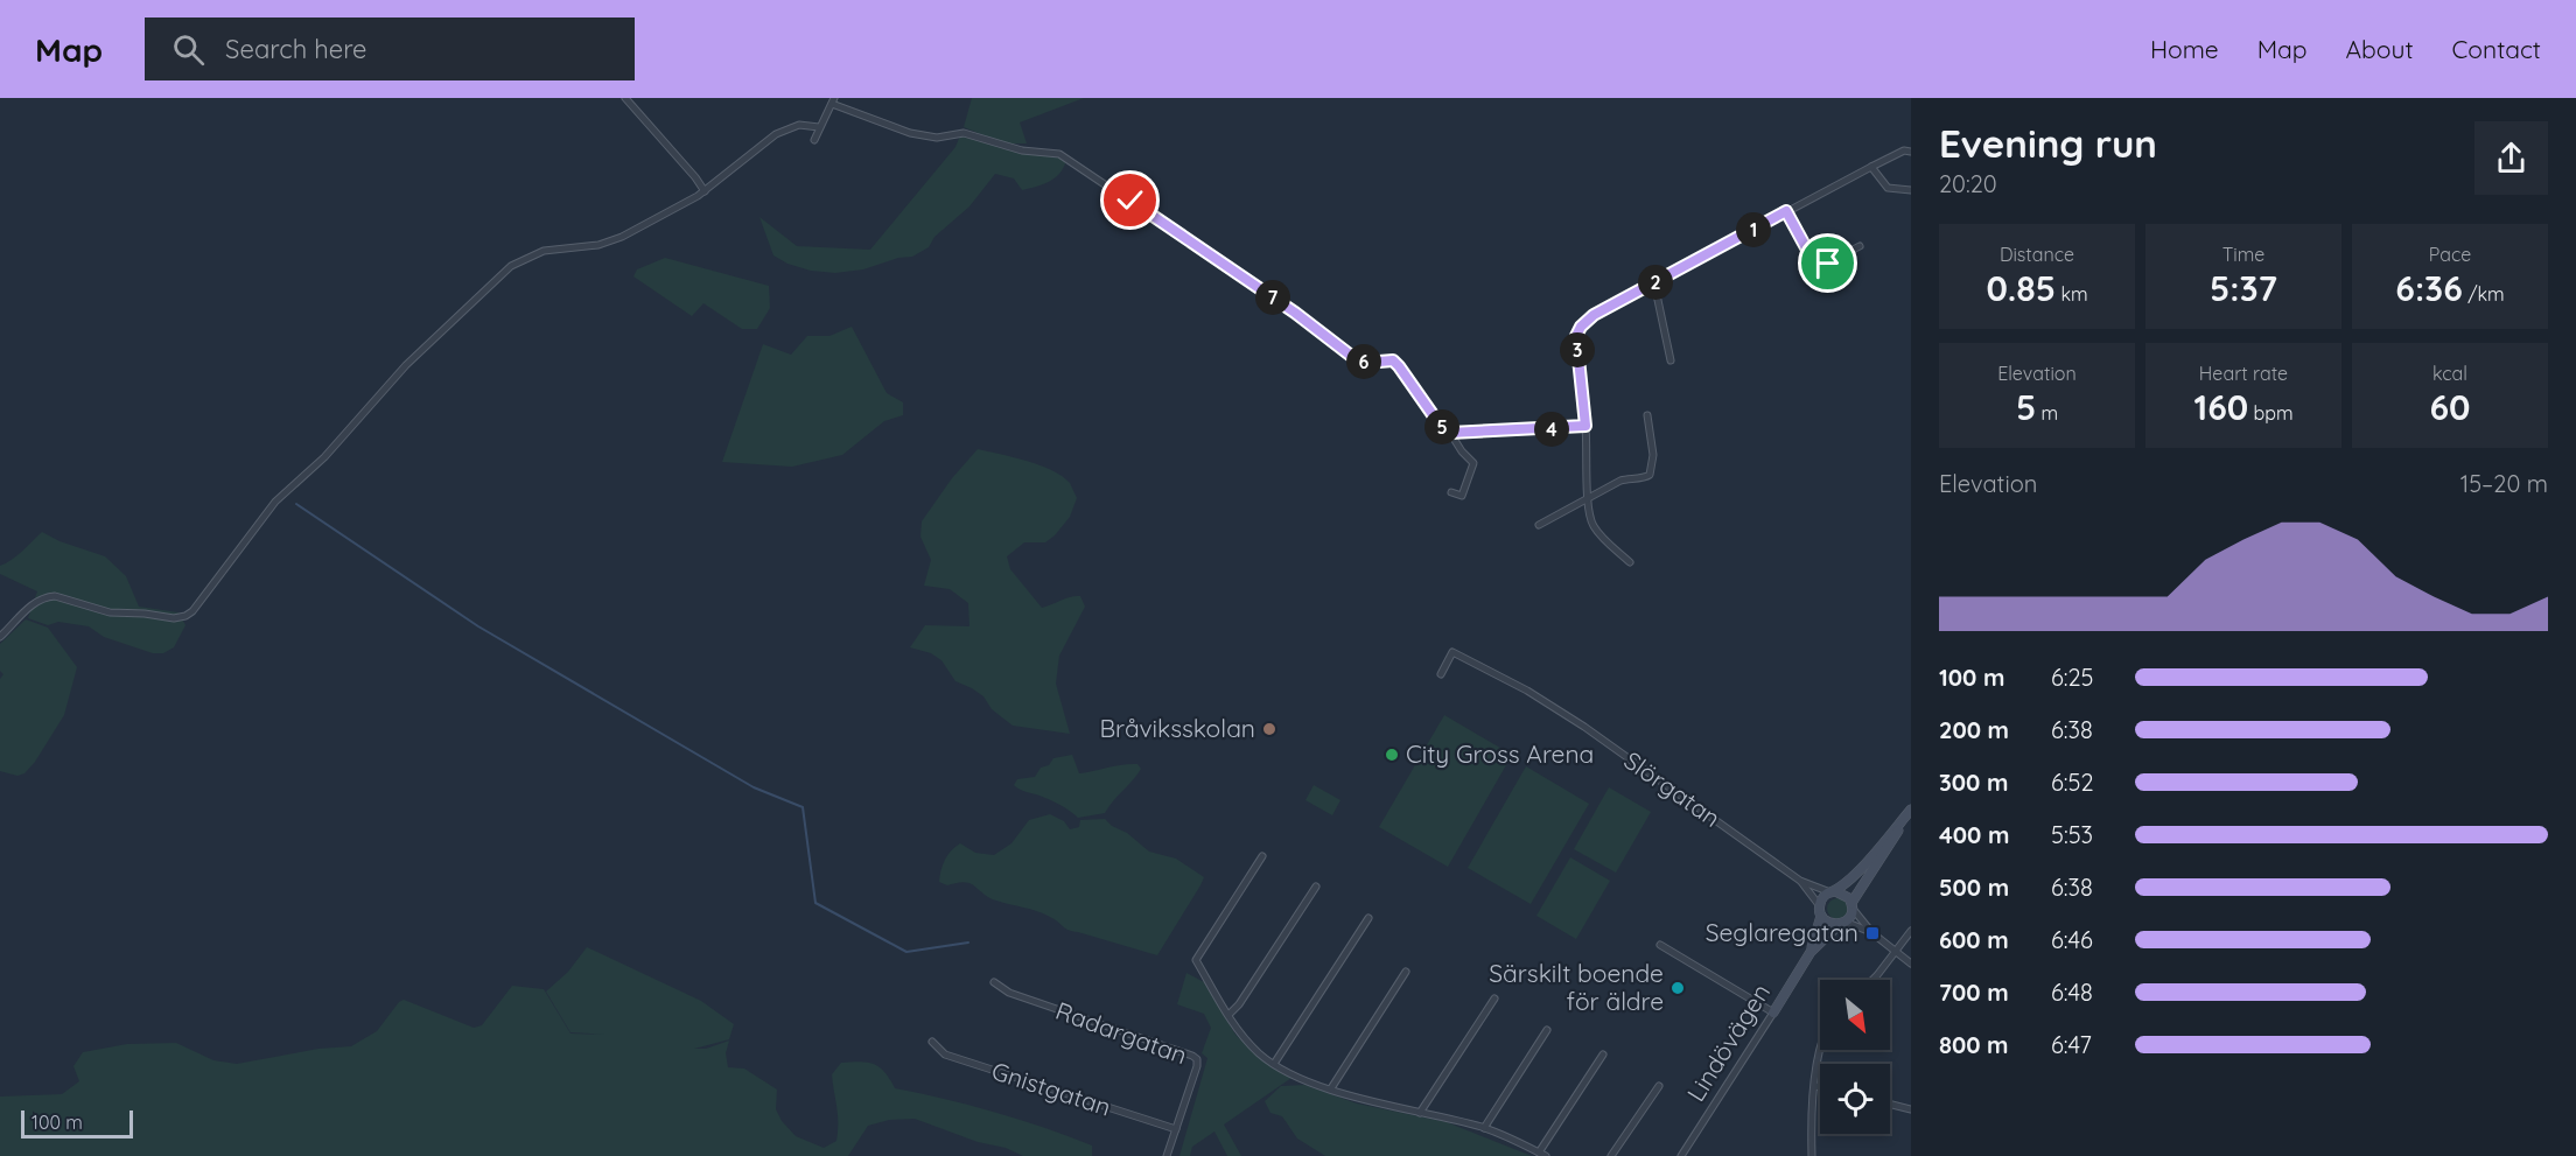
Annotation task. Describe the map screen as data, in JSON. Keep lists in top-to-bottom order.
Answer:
{
  "streets": {
    "main road": ["Lindövägen"],
    "street": ["Slörgatan", "Radargatan", "Gnistgatan"]
  },
  "crossings": [
    ["Slörgatan", "Lindövägen"],
    ["Radargatan", "Gnistgatan"]
  ],
  "places": {
    "other": ["Bråviksskolan", "City Gross Arena", "Särskilt boende för äldre"],
    "transit": ["Seglaregatan"]
  },
  "scale_bar": "100 m",
  "north": "bottom right",
  "page": {
    "header": "Map",
    "search": "Search here",
    "nav": [
      "Home",
      "Map",
      "About",
      "Contact"
    ],
    "heading": ["Evening run", "20:20"],
    "pins": [
      "1",
      "2",
      "7",
      "3",
      "6",
      "5",
      "4"
    ],
    "stats": [
      ["Distance", "0.85 km"],
      ["Time", "5:37"],
      ["Pace", "6:36 /km"],
      ["Elevation", "5 m"],
      ["Heart rate", "160 bpm"],
      ["kcal", "60"]
    ],
    "chart": ["Elevation", "15–20 m"],
    "list": [
      {
        "name": "100 m",
        "note": "6:25"
      },
      {
        "name": "200 m",
        "note": "6:38"
      },
      {
        "name": "300 m",
        "note": "6:52"
      },
      {
        "name": "400 m",
        "note": "5:53"
      },
      {
        "name": "500 m",
        "note": "6:38"
      },
      {
        "name": "600 m",
        "note": "6:46"
      },
      {
        "name": "700 m",
        "note": "6:48"
      },
      {
        "name": "800 m",
        "note": "6:47"
      }
    ],
    "scale": "100 m"
  }
}
